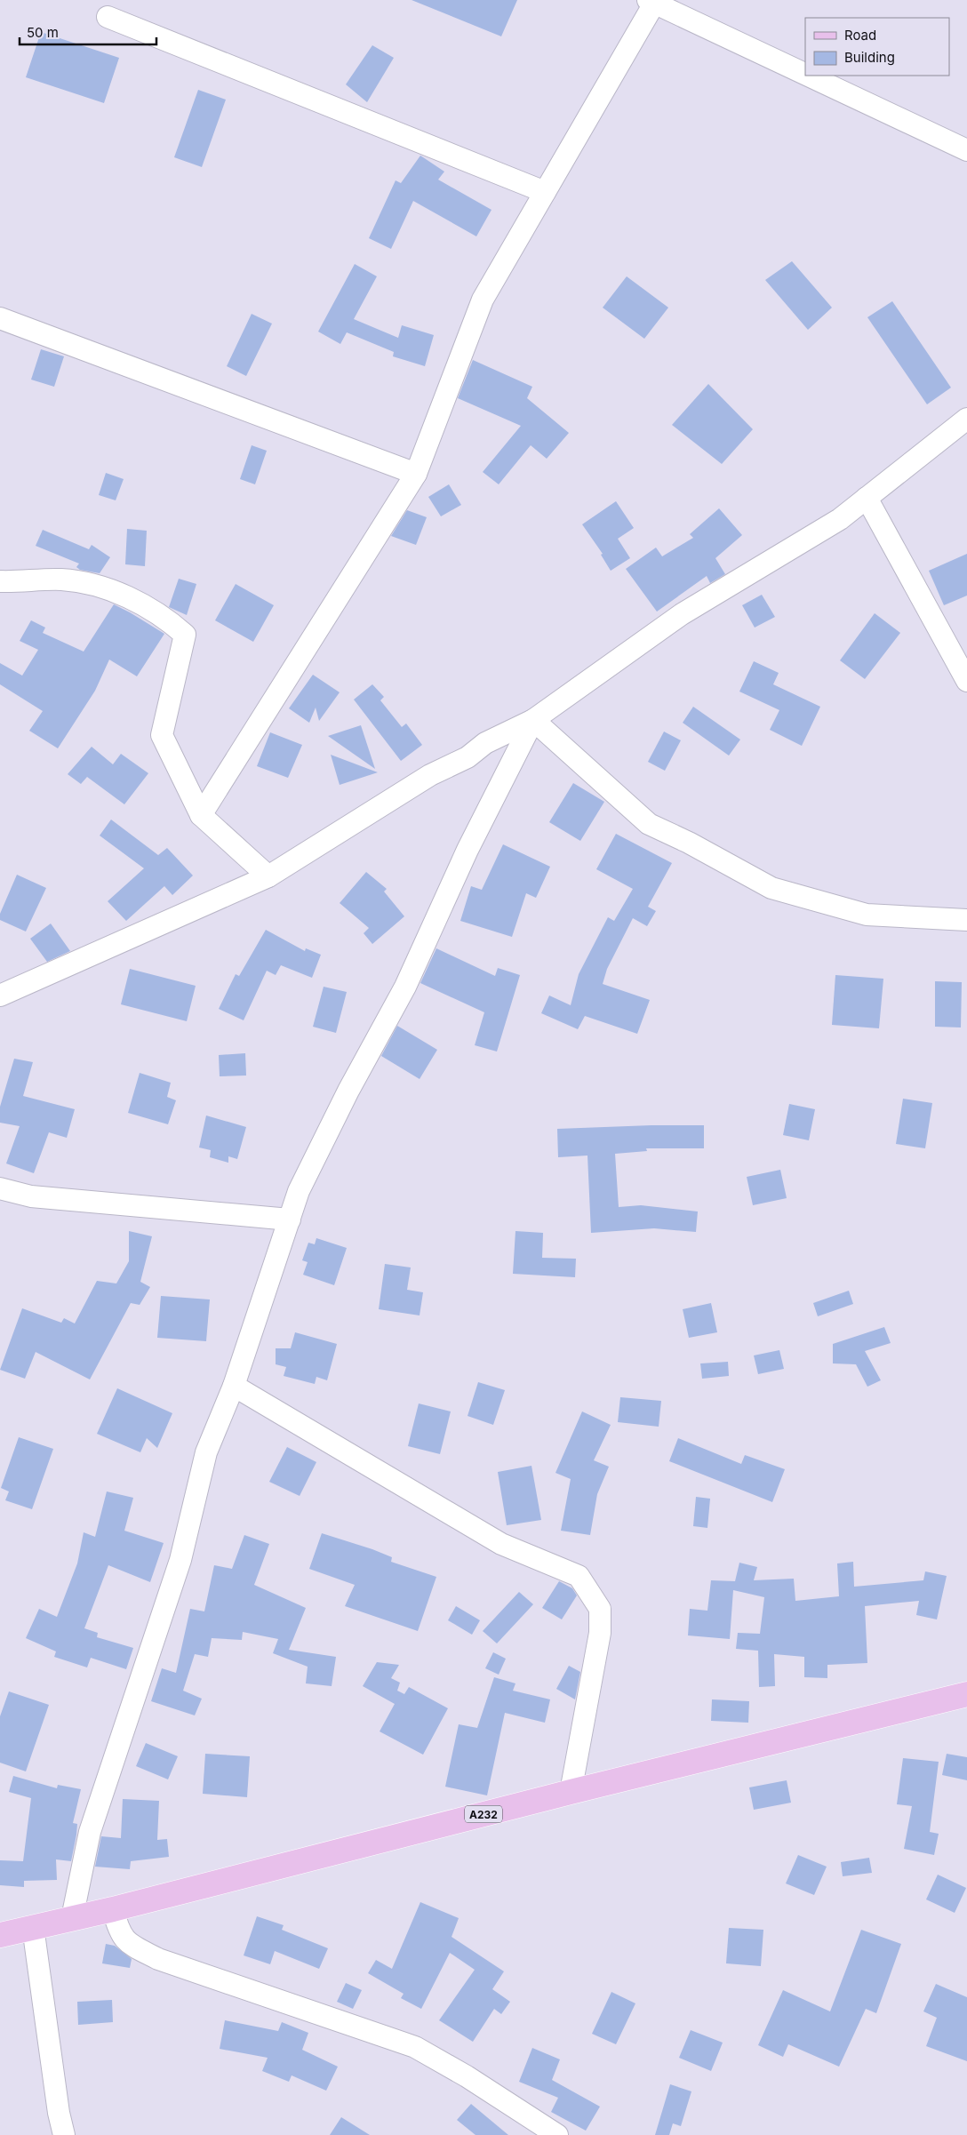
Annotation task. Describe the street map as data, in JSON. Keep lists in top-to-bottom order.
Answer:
{
  "streets": {
    "main road": ["A232"]
  },
  "legend": ["Road", "Building"],
  "scale_bar": "50 m"
}
